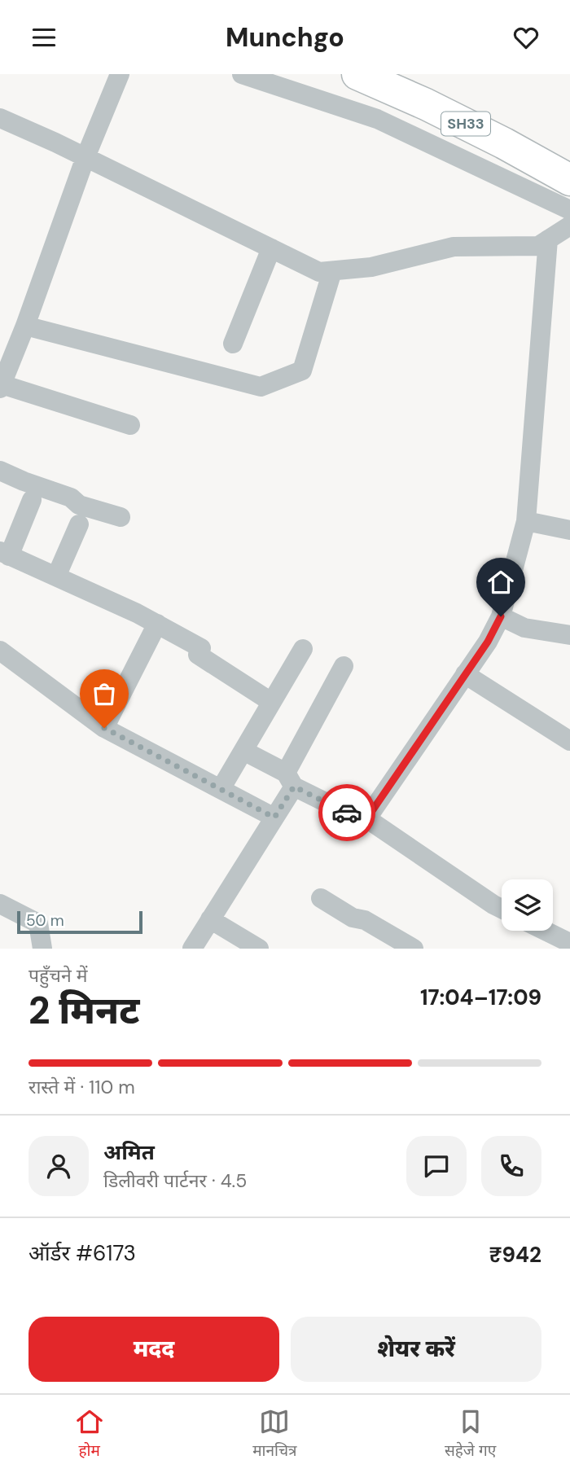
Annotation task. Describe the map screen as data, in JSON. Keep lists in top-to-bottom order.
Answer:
{
  "streets": {
    "main road": ["SH33"]
  },
  "scale_bar": "50 m",
  "page": {
    "header": "Munchgo",
    "scale": "50 m",
    "heading": ["2 मिनट", "पहुँचने में", "17:04–17:09"],
    "panel": [
      "अमित",
      "डिलीवरी पार्टनर · 4.5",
      "ऑर्डर #6173",
      "₹942"
    ],
    "bar": "रास्ते में · 110 m",
    "buttons": ["मदद", "शेयर करें"],
    "tabs": ["होम", "मानचित्र", "सहेजे गए"]
  }
}
